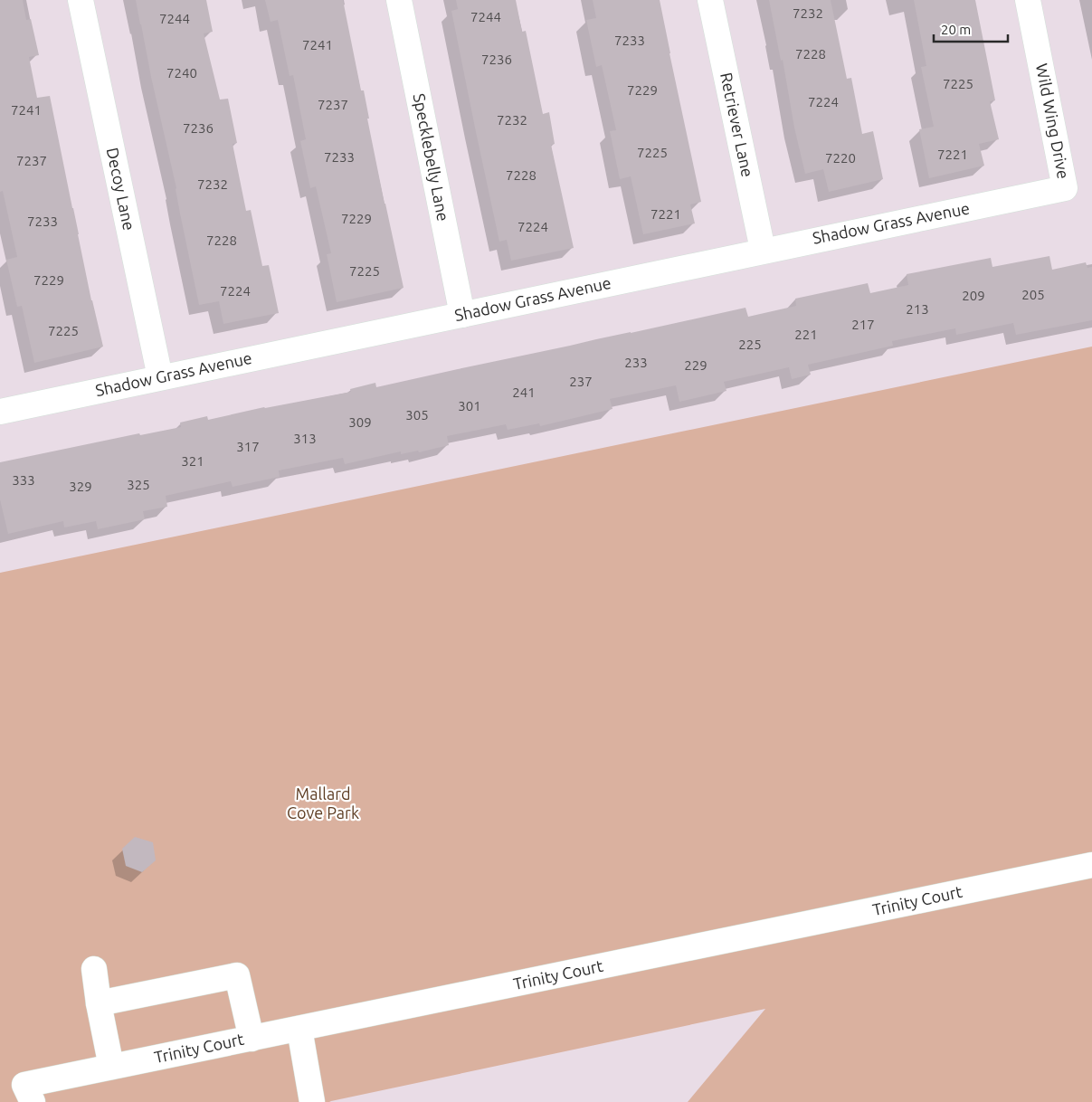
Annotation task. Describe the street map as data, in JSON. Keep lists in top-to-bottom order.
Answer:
{
  "streets": {
    "street": [
      "Wild Wing Drive",
      "Retriever Lane",
      "Specklebelly Lane",
      "Decoy Lane",
      "Shadow Grass Avenue",
      "Trinity Court"
    ]
  },
  "crossings": [
    ["Wild Wing Drive", "Shadow Grass Avenue"],
    ["Retriever Lane", "Shadow Grass Avenue"],
    ["Specklebelly Lane", "Shadow Grass Avenue"],
    ["Decoy Lane", "Shadow Grass Avenue"]
  ],
  "parks": ["Mallard Cove Park"],
  "house_numbers": [
    "7232",
    "7244",
    "7244",
    "7233",
    "7241",
    "7228",
    "7236",
    "7240",
    "7225",
    "7229",
    "7224",
    "7237",
    "7241",
    "7232",
    "7236",
    "7225",
    "7221",
    "7233",
    "7220",
    "7237",
    "7228",
    "7232",
    "7221",
    "7229",
    "7233",
    "7224",
    "7228",
    "7225",
    "7229",
    "7224",
    "205",
    "209",
    "213",
    "217",
    "7225",
    "221",
    "225",
    "233",
    "229",
    "237",
    "241",
    "301",
    "305",
    "309",
    "313",
    "317",
    "321",
    "333",
    "325",
    "329"
  ],
  "scale_bar": "20 m"
}
